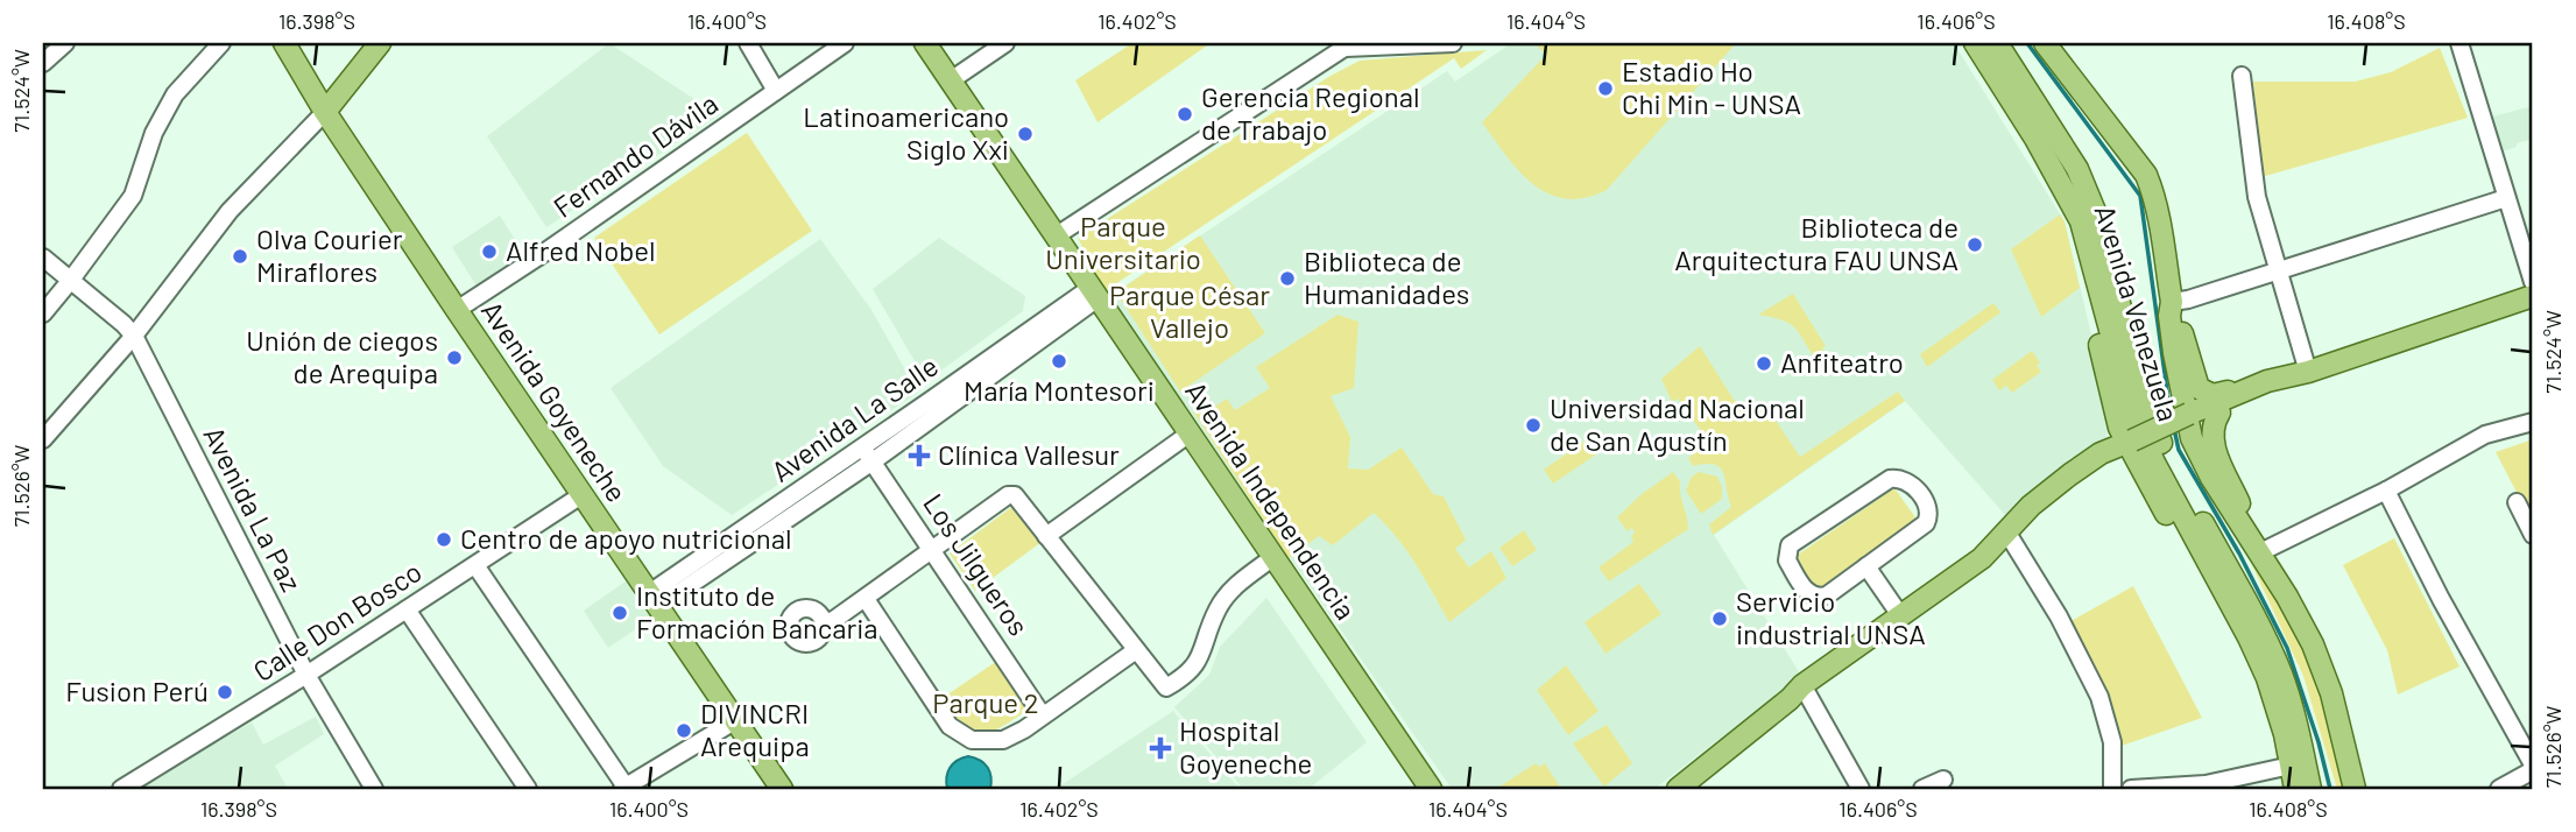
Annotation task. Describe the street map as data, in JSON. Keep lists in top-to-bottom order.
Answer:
{
  "streets": {
    "main road": ["Avenida Venezuela", "Avenida Goyeneche", "Avenida Independencia"],
    "street": [
      "Fernando Dávila",
      "Avenida La Salle",
      "Avenida La Paz",
      "Los Jilgueros",
      "Calle Don Bosco"
    ]
  },
  "crossings": [
    ["Fernando Dávila", "Avenida Goyeneche"],
    ["Avenida Goyeneche", "Avenida La Salle"],
    ["Avenida Goyeneche", "Calle Don Bosco"],
    ["Avenida La Salle", "Avenida Independencia"],
    ["Avenida La Salle", "Los Jilgueros"],
    ["Avenida La Paz", "Calle Don Bosco"]
  ],
  "parks": ["Parque Universitario", "Parque César Vallejo", "Parque 2"],
  "places": {
    "other": [
      "Estadio Ho Chi Min - UNSA",
      "Gerencia Regional de Trabajo",
      "Latinoamericano Siglo Xxi",
      "Biblioteca de Arquitectura FAU UNSA",
      "Alfred Nobel",
      "Olva Courier Miraflores",
      "Biblioteca de Humanidades",
      "Unión de ciegos de Arequipa",
      "María Montesori",
      "Anfiteatro",
      "Universidad Nacional de San Agustín",
      "Centro de apoyo nutricional",
      "Instituto de Formación Bancaria",
      "Servicio industrial UNSA",
      "Fusion Perú",
      "DIVINCRI Arequipa"
    ],
    "health": ["Clínica Vallesur", "Hospital Goyeneche"]
  },
  "coordinates": [
    "16.398°S",
    "16.400°S",
    "16.402°S",
    "16.404°S",
    "16.406°S",
    "16.408°S",
    "71.524°W",
    "71.526°W"
  ]
}
